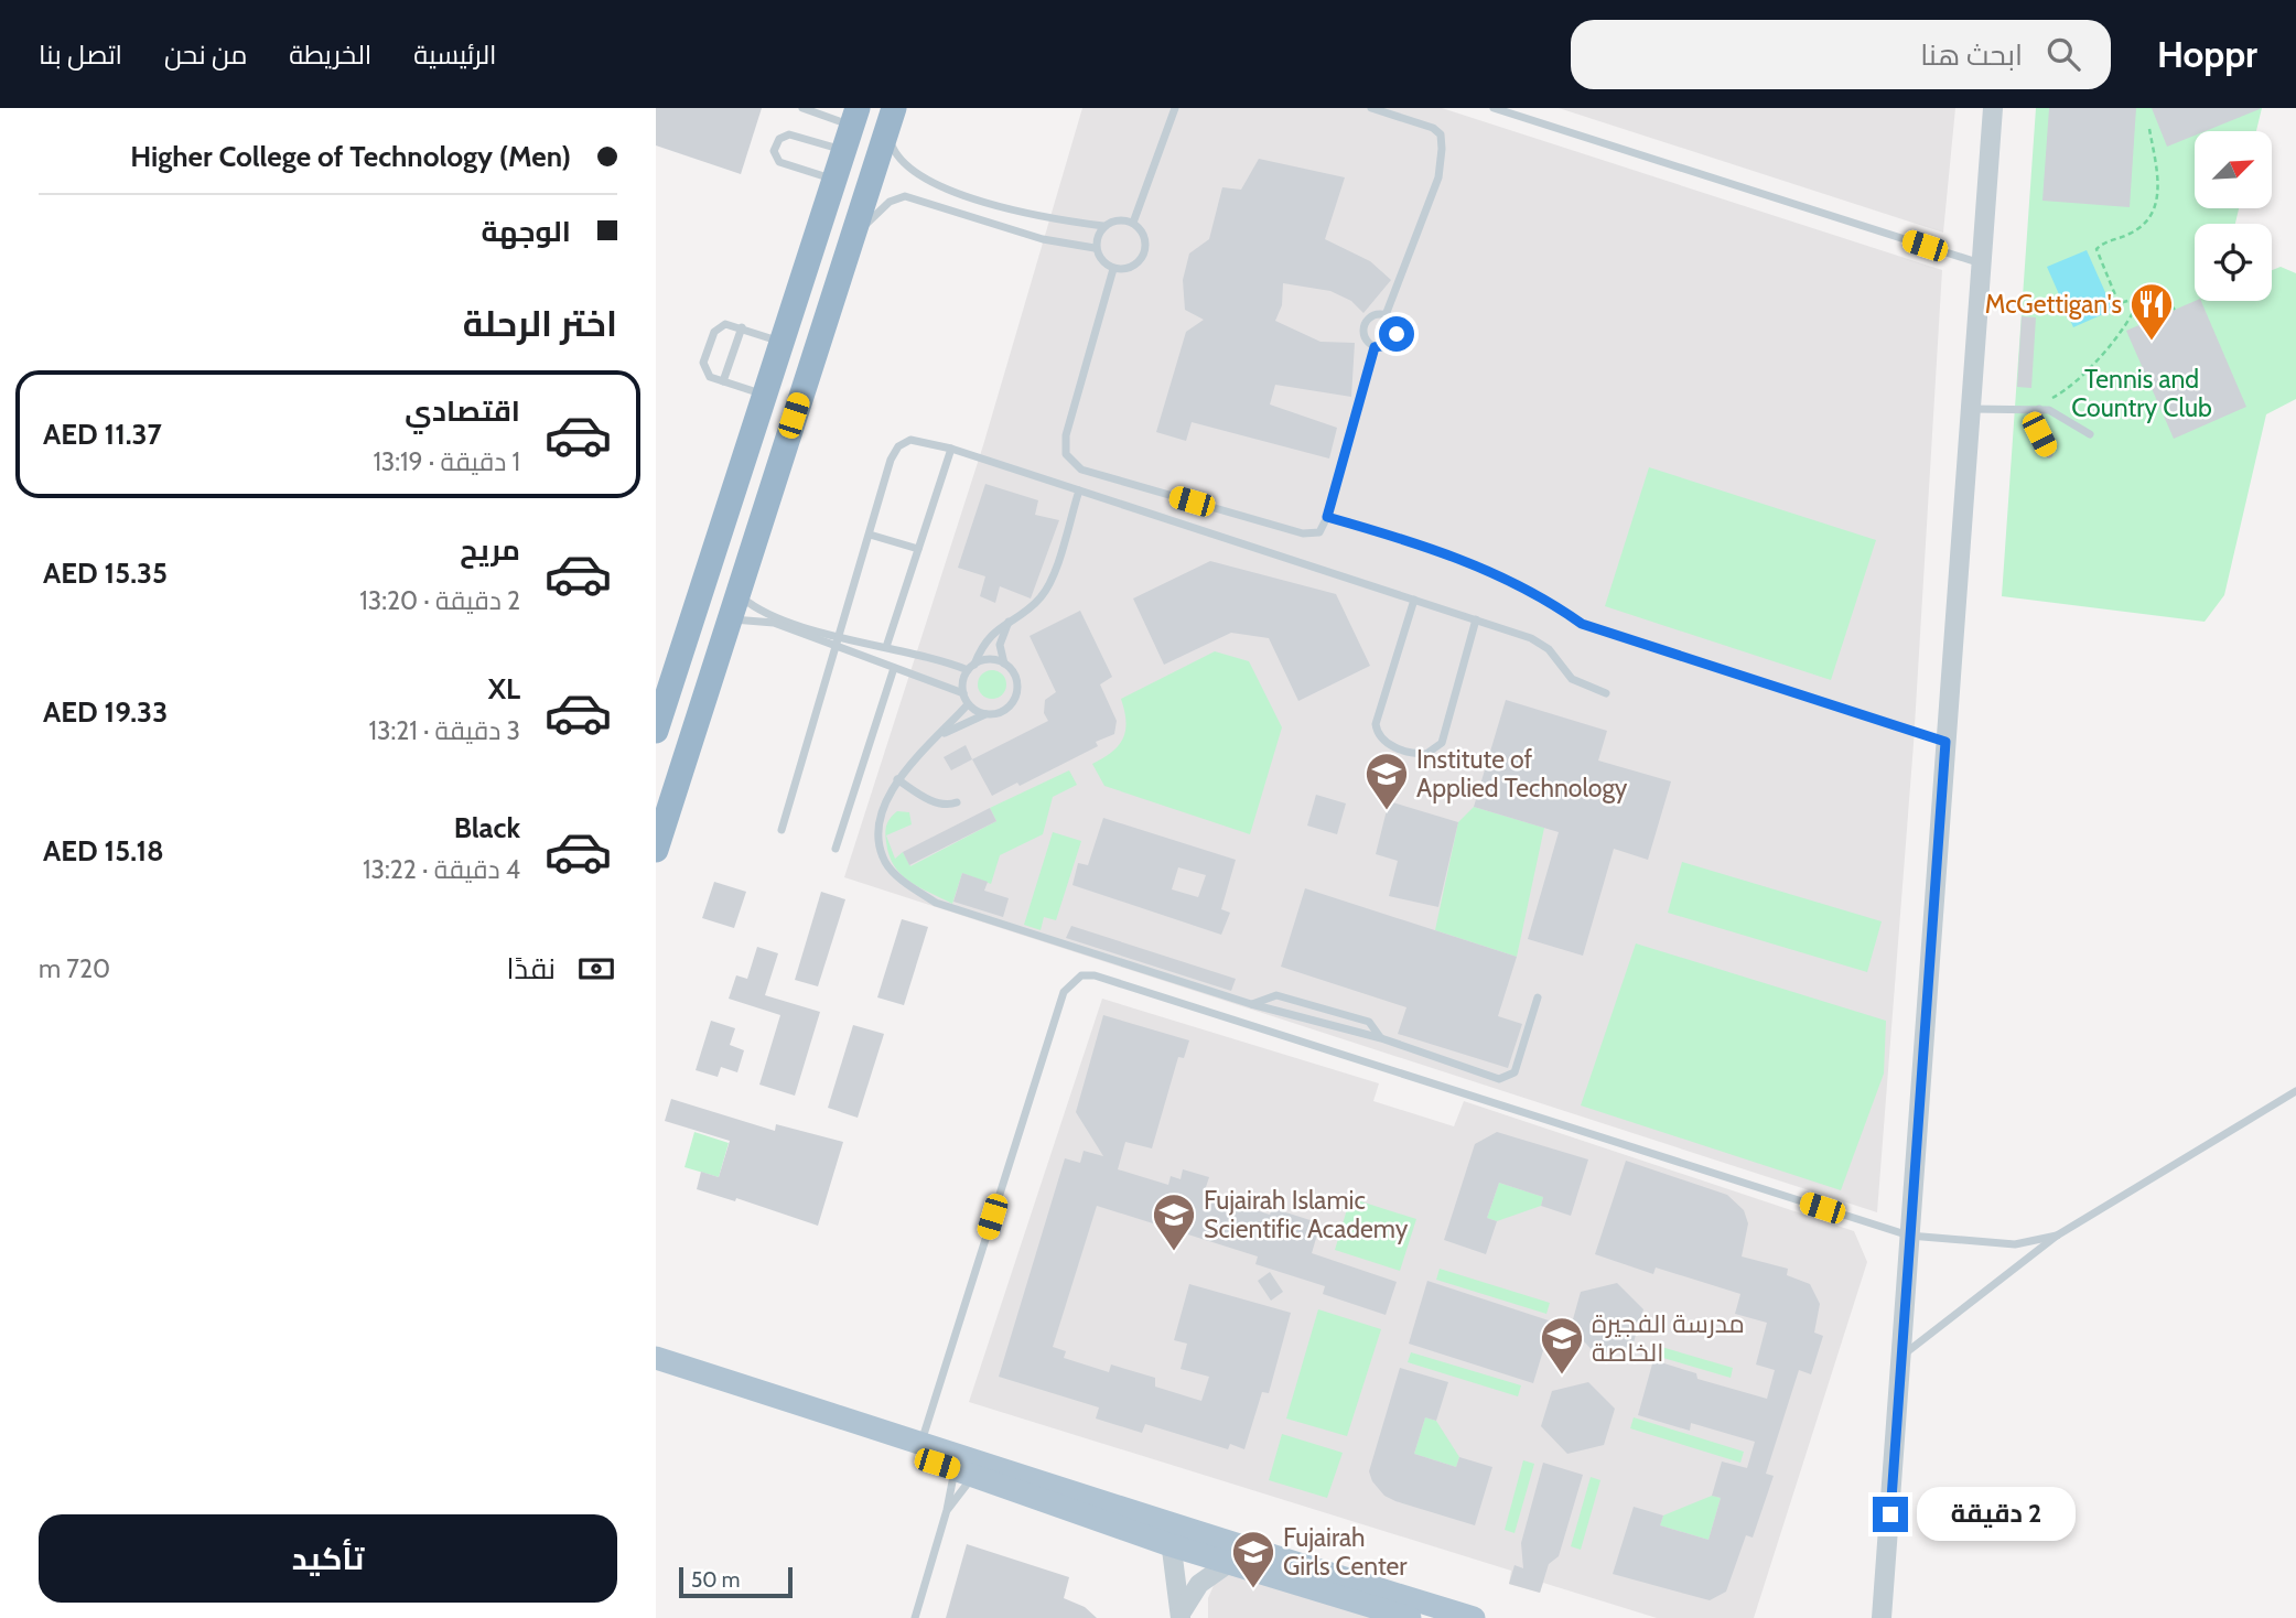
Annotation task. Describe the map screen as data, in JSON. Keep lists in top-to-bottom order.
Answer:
{
  "parks": ["Tennis and Country Club"],
  "places": {
    "restaurant": ["McGettigan's"],
    "school or university": [
      "Institute of Applied Technology",
      "Fujairah Islamic Scientific Academy",
      "مدرسة الفجيرة الخاصة",
      "Fujairah Girls Center"
    ]
  },
  "scale_bar": "50 m",
  "north": "top right",
  "page": {
    "header": "Hoppr",
    "search": "ابحث هنا",
    "nav": [
      "الرئيسية",
      "الخريطة",
      "من نحن",
      "اتصل بنا"
    ],
    "banner": ["Higher College of Technology (Men)", "الوجهة"],
    "heading": "اختر الرحلة",
    "list": [
      {
        "name": "اقتصادي",
        "note": "1 دقيقة · 13:19",
        "value": "AED 11.37"
      },
      {
        "name": "مريح",
        "note": "2 دقيقة · 13:20",
        "value": "AED 15.35"
      },
      {
        "name": "XL",
        "note": "3 دقيقة · 13:21",
        "value": "AED 19.33"
      },
      {
        "name": "Black",
        "note": "4 دقيقة · 13:22",
        "value": "AED 15.18"
      }
    ],
    "pay": ["نقدًا", "720 m"],
    "bubble": "2 دقيقة",
    "buttons": "تأكيد",
    "scale": "50 m"
  }
}
